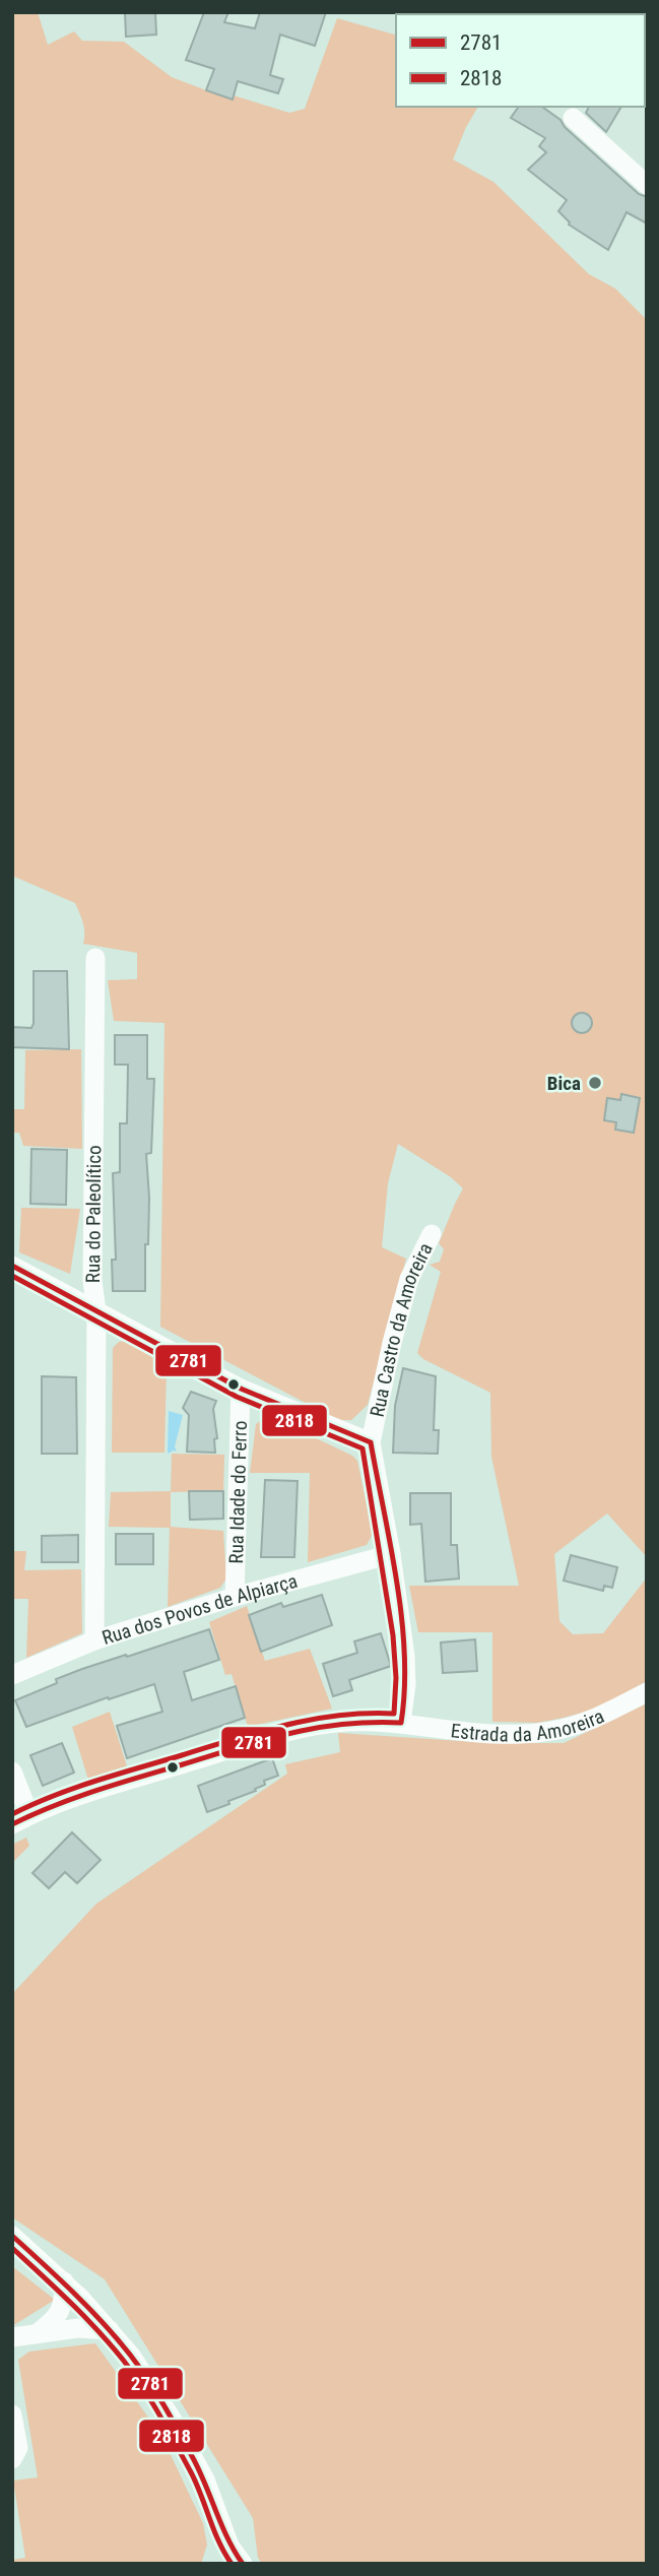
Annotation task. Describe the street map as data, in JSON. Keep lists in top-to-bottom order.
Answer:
{
  "streets": {
    "street": [
      "Rua do Paleolítico",
      "Rua Castro da Amoreira",
      "Rua Idade do Ferro",
      "Rua dos Povos de Alpiarça",
      "Estrada da Amoreira"
    ]
  },
  "crossings": [
    ["Rua do Paleolítico", "Rua dos Povos de Alpiarça"],
    ["Rua Castro da Amoreira", "Rua dos Povos de Alpiarça"],
    ["Rua Castro da Amoreira", "Estrada da Amoreira"],
    ["Rua Idade do Ferro", "Rua dos Povos de Alpiarça"]
  ],
  "places": ["Bica"],
  "lines": ["transit line 2781", "transit line 2818"],
  "legend": ["2781", "2818"]
}
